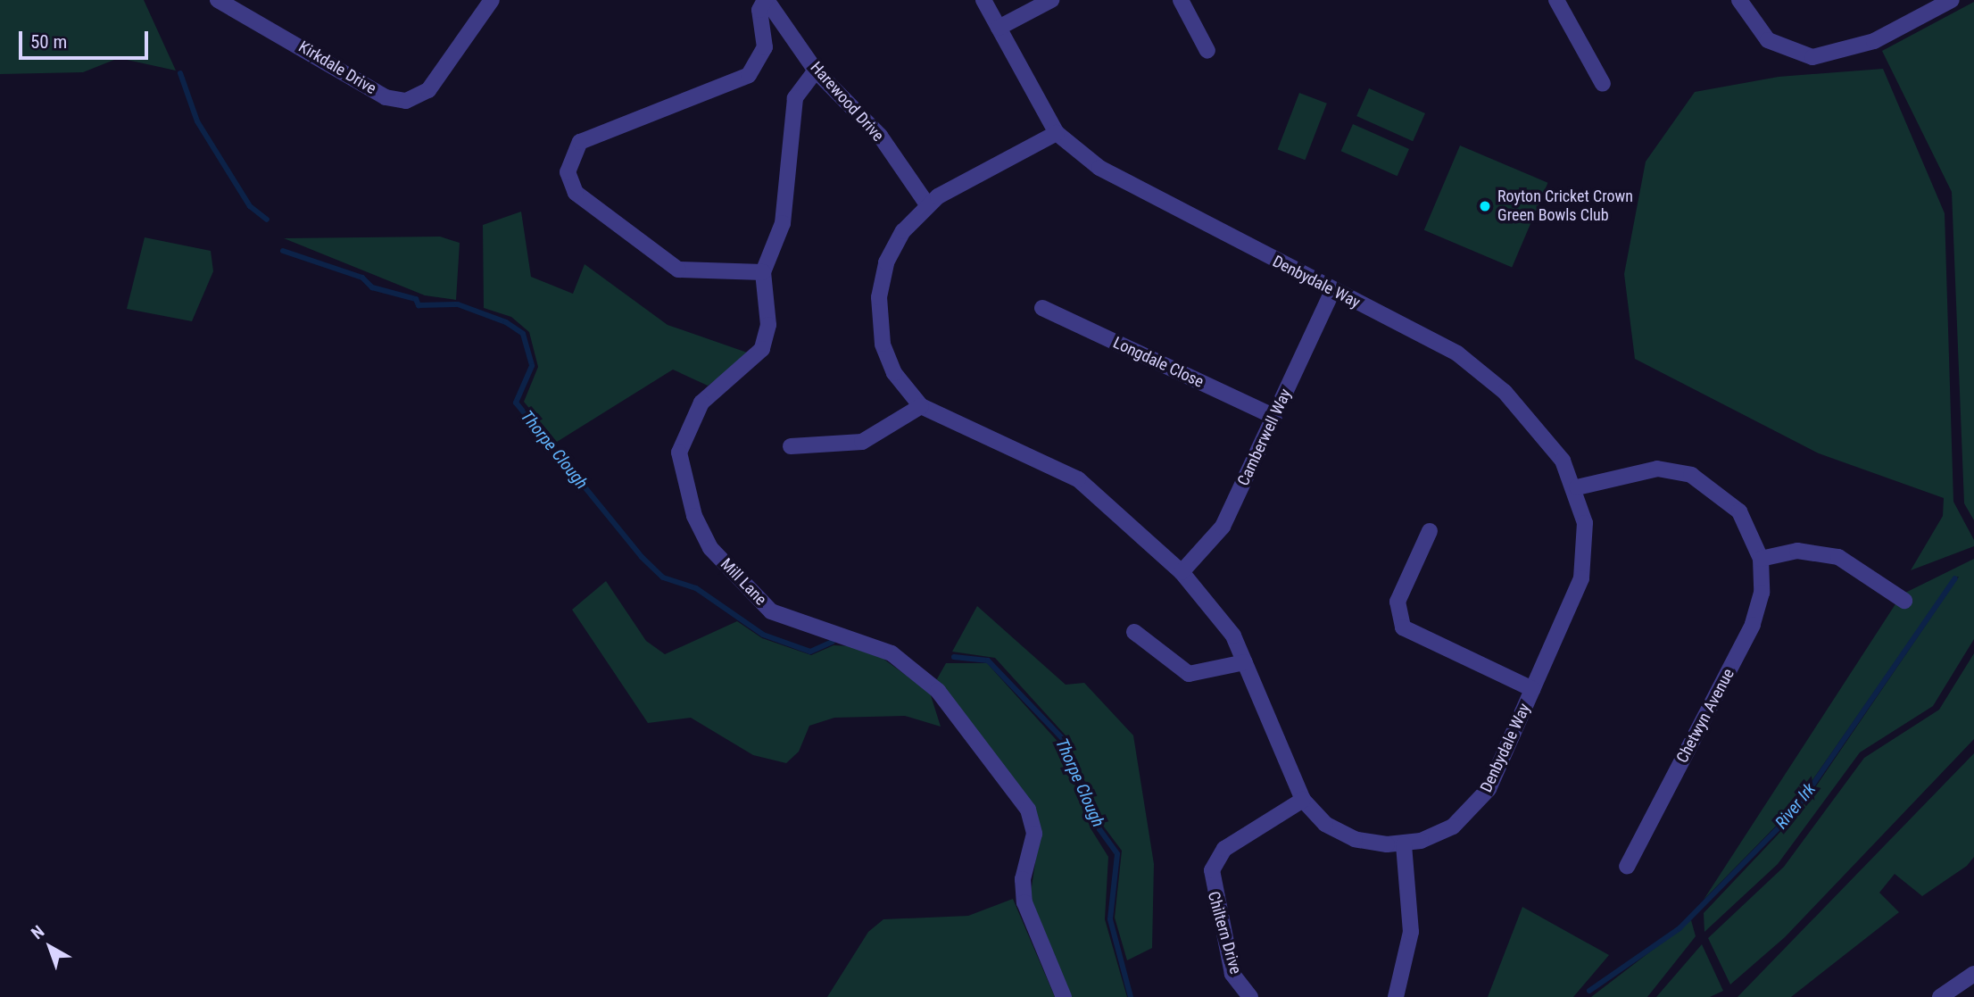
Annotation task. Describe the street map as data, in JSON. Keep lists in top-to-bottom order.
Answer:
{
  "streets": {
    "street": [
      "Kirkdale Drive",
      "Harewood Drive",
      "Denbydale Way",
      "Longdale Close",
      "Camberwell Way",
      "Mill Lane",
      "Chetwyn Avenue",
      "Chiltern Drive"
    ]
  },
  "crossings": [
    ["Harewood Drive", "Denbydale Way"],
    ["Harewood Drive", "Mill Lane"],
    ["Denbydale Way", "Camberwell Way"],
    ["Denbydale Way", "Chetwyn Avenue"],
    ["Denbydale Way", "Chiltern Drive"],
    ["Longdale Close", "Camberwell Way"]
  ],
  "water": ["Thorpe Clough", "River Irk"],
  "places": ["Royton Cricket Crown Green Bowls Club"],
  "scale_bar": "50 m",
  "north": "top left"
}
